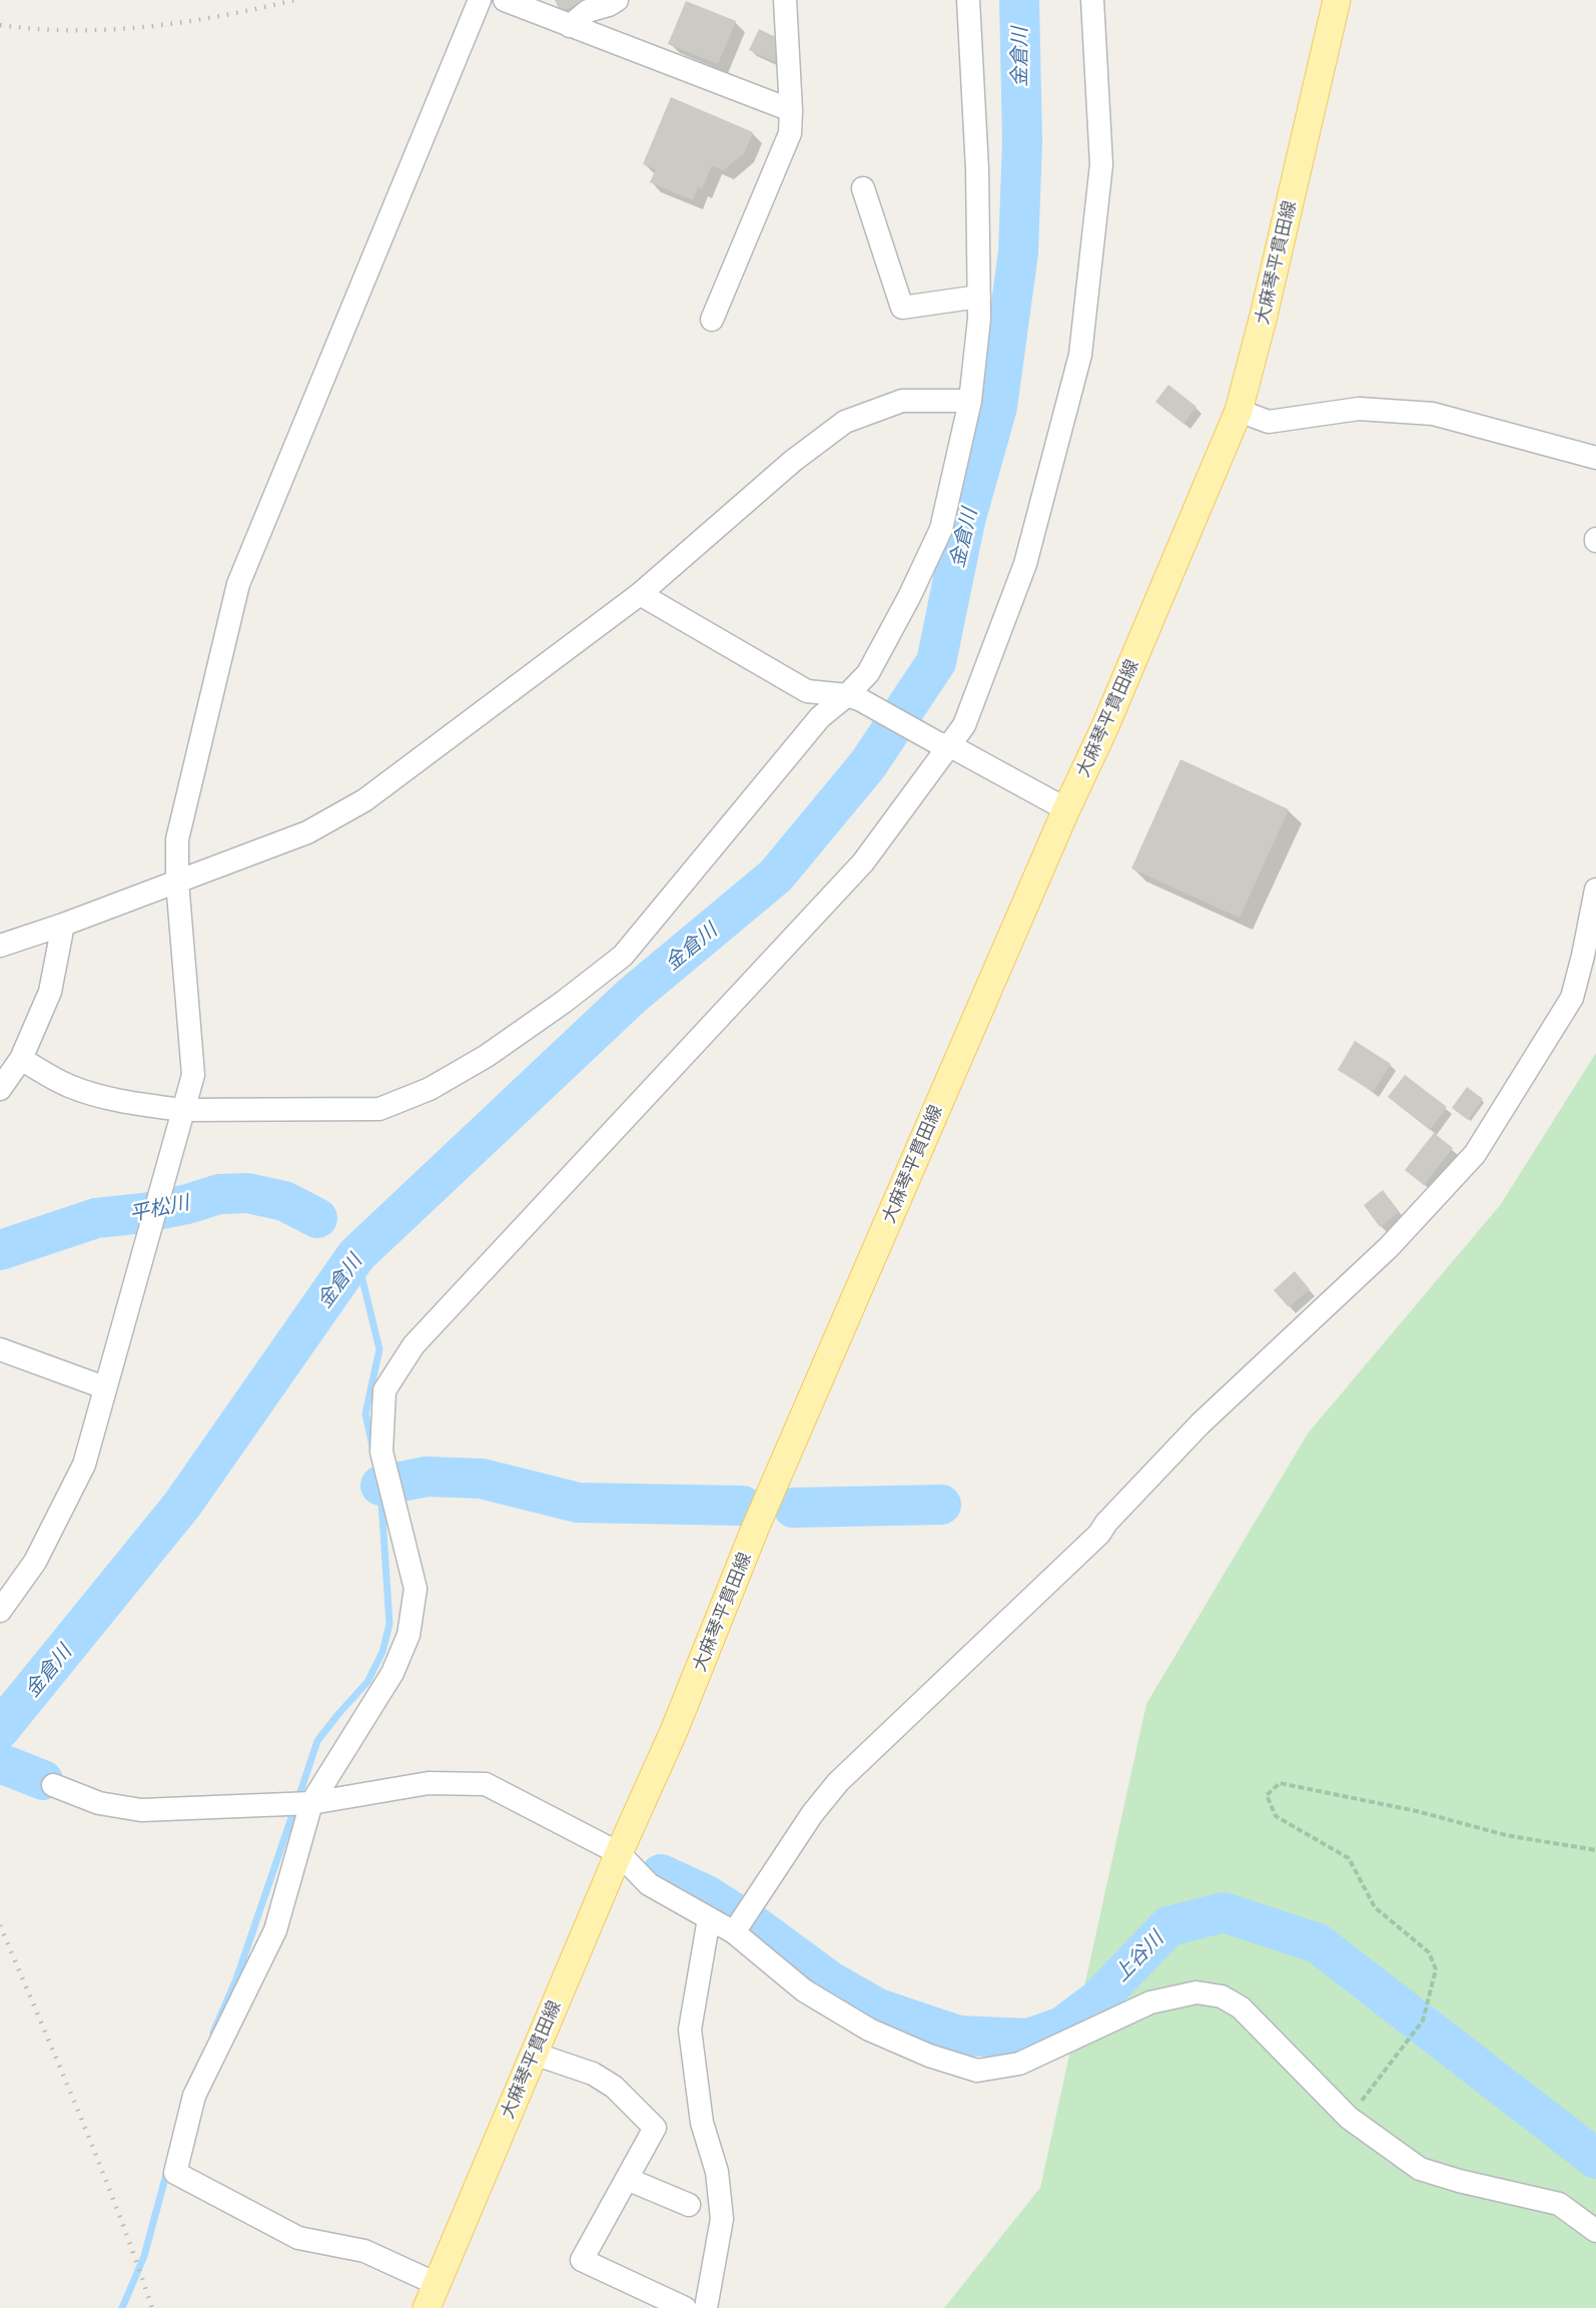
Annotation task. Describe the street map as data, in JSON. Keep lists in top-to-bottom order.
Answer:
{
  "streets": {
    "main road": ["大麻琴平貫田線"]
  },
  "water": ["金倉川", "平松川", "上谷川"]
}
